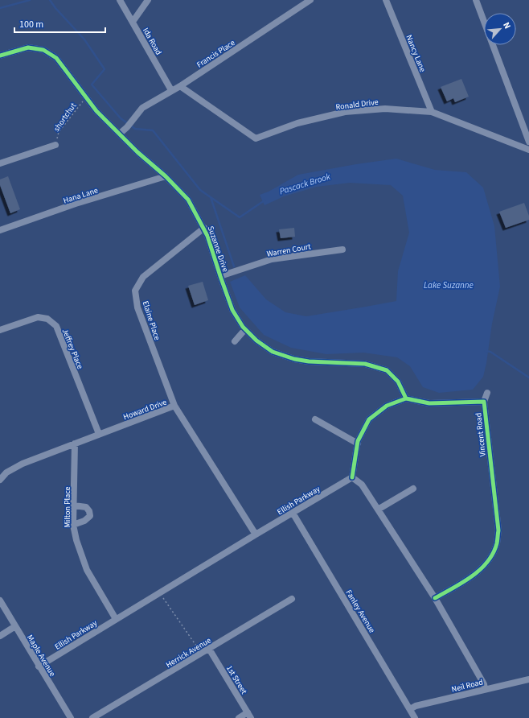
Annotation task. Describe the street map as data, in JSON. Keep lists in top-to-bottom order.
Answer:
{
  "streets": {
    "street": [
      "Ida Road",
      "Francis Place",
      "Nancy Lane",
      "Ronald Drive",
      "Hana Lane",
      "Suzanne Drive",
      "Warren Court",
      "Elaine Place",
      "Jeffrey Place",
      "Howard Drive",
      "Vincent Road",
      "Ellish Parkway",
      "Milton Place",
      "Fanley Avenue",
      "Herrick Avenue",
      "Maple Avenue",
      "1st Street",
      "Neil Road"
    ],
    "path": ["shortchut"]
  },
  "crossings": [
    ["Ida Road", "Francis Place"],
    ["Francis Place", "Ronald Drive"],
    ["Francis Place", "Suzanne Drive"],
    ["Nancy Lane", "Ronald Drive"],
    ["shortchut", "Suzanne Drive"],
    ["Hana Lane", "Suzanne Drive"],
    ["Suzanne Drive", "Warren Court"],
    ["Suzanne Drive", "Elaine Place"],
    ["Suzanne Drive", "Vincent Road"],
    ["Elaine Place", "Howard Drive"],
    ["Jeffrey Place", "Howard Drive"],
    ["Howard Drive", "Ellish Parkway"],
    ["Howard Drive", "Milton Place"],
    ["Ellish Parkway", "Milton Place"],
    ["Ellish Parkway", "Fanley Avenue"],
    ["Ellish Parkway", "Maple Avenue"],
    ["Fanley Avenue", "Neil Road"],
    ["Herrick Avenue", "1st Street"]
  ],
  "water": ["Pascack Brook", "Lake Suzanne"],
  "scale_bar": "100 m",
  "north": "top right"
}
